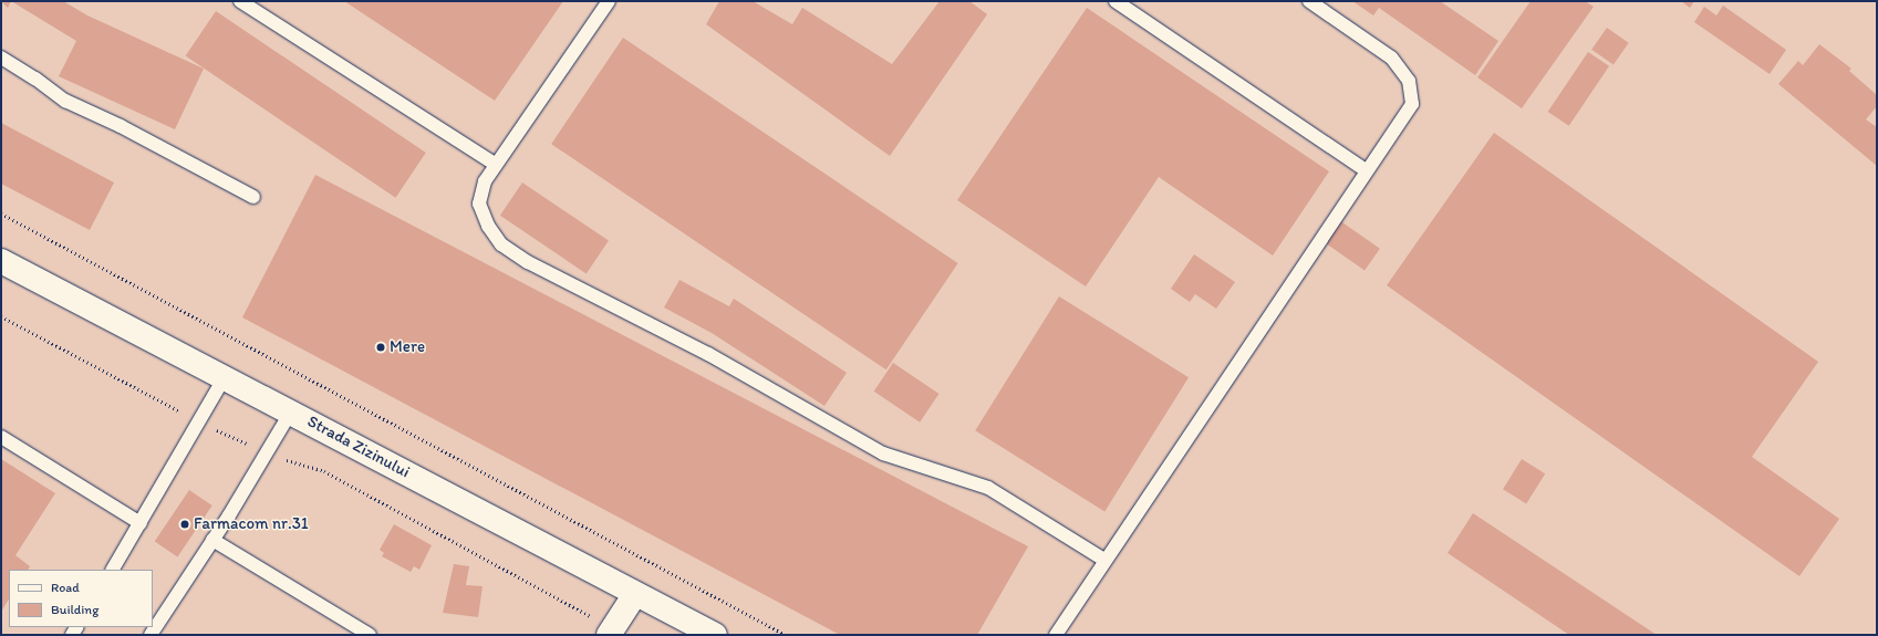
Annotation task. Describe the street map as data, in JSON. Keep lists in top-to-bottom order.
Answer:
{
  "streets": {
    "main road": ["Strada Zizinului"]
  },
  "places": ["Mere", "Farmacom nr.31"],
  "legend": ["Road", "Building"]
}
